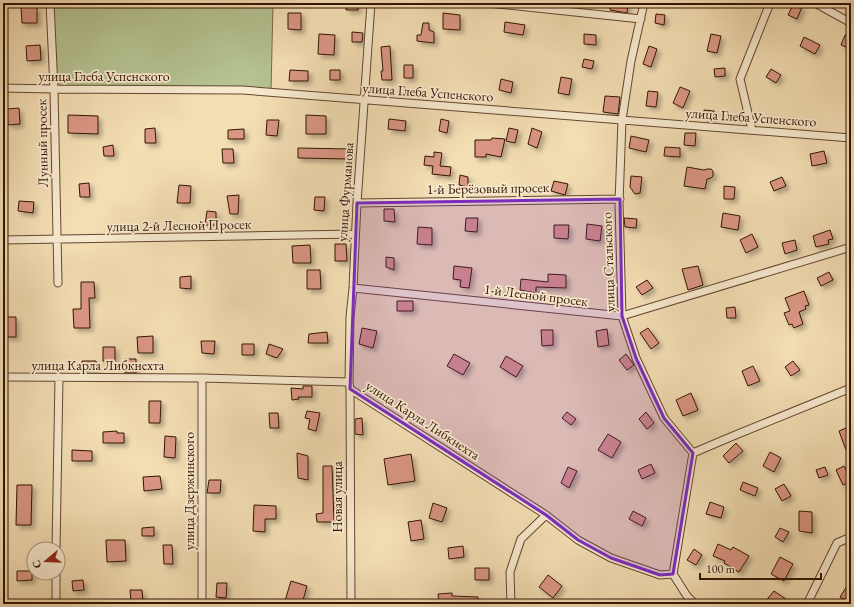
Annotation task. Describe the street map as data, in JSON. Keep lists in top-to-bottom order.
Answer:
{
  "streets": {
    "street": [
      "улица Глеба Успенского",
      "Лунный просек",
      "1-й Берёзовый просек",
      "улица Фурманова",
      "улица 2-й Лесной Просек",
      "улица Стальского",
      "1-й Лесной просек",
      "улица Карла Либкнехта",
      "улица Дзержинского",
      "Новая улица"
    ]
  },
  "crossings": [
    ["улица Глеба Успенского", "Лунный просек"],
    ["улица Глеба Успенского", "улица Фурманова"],
    ["улица Глеба Успенского", "улица Стальского"],
    ["Лунный просек", "улица 2-й Лесной Просек"],
    ["1-й Берёзовый просек", "улица Фурманова"],
    ["1-й Берёзовый просек", "улица Стальского"],
    ["улица Фурманова", "улица 2-й Лесной Просек"],
    ["улица Фурманова", "1-й Лесной просек"],
    ["улица Фурманова", "улица Карла Либкнехта"],
    ["улица Фурманова", "Новая улица"],
    ["улица Стальского", "1-й Лесной просек"],
    ["улица Карла Либкнехта", "улица Дзержинского"],
    ["улица Карла Либкнехта", "Новая улица"]
  ],
  "scale_bar": "100 m",
  "north": "left"
}
